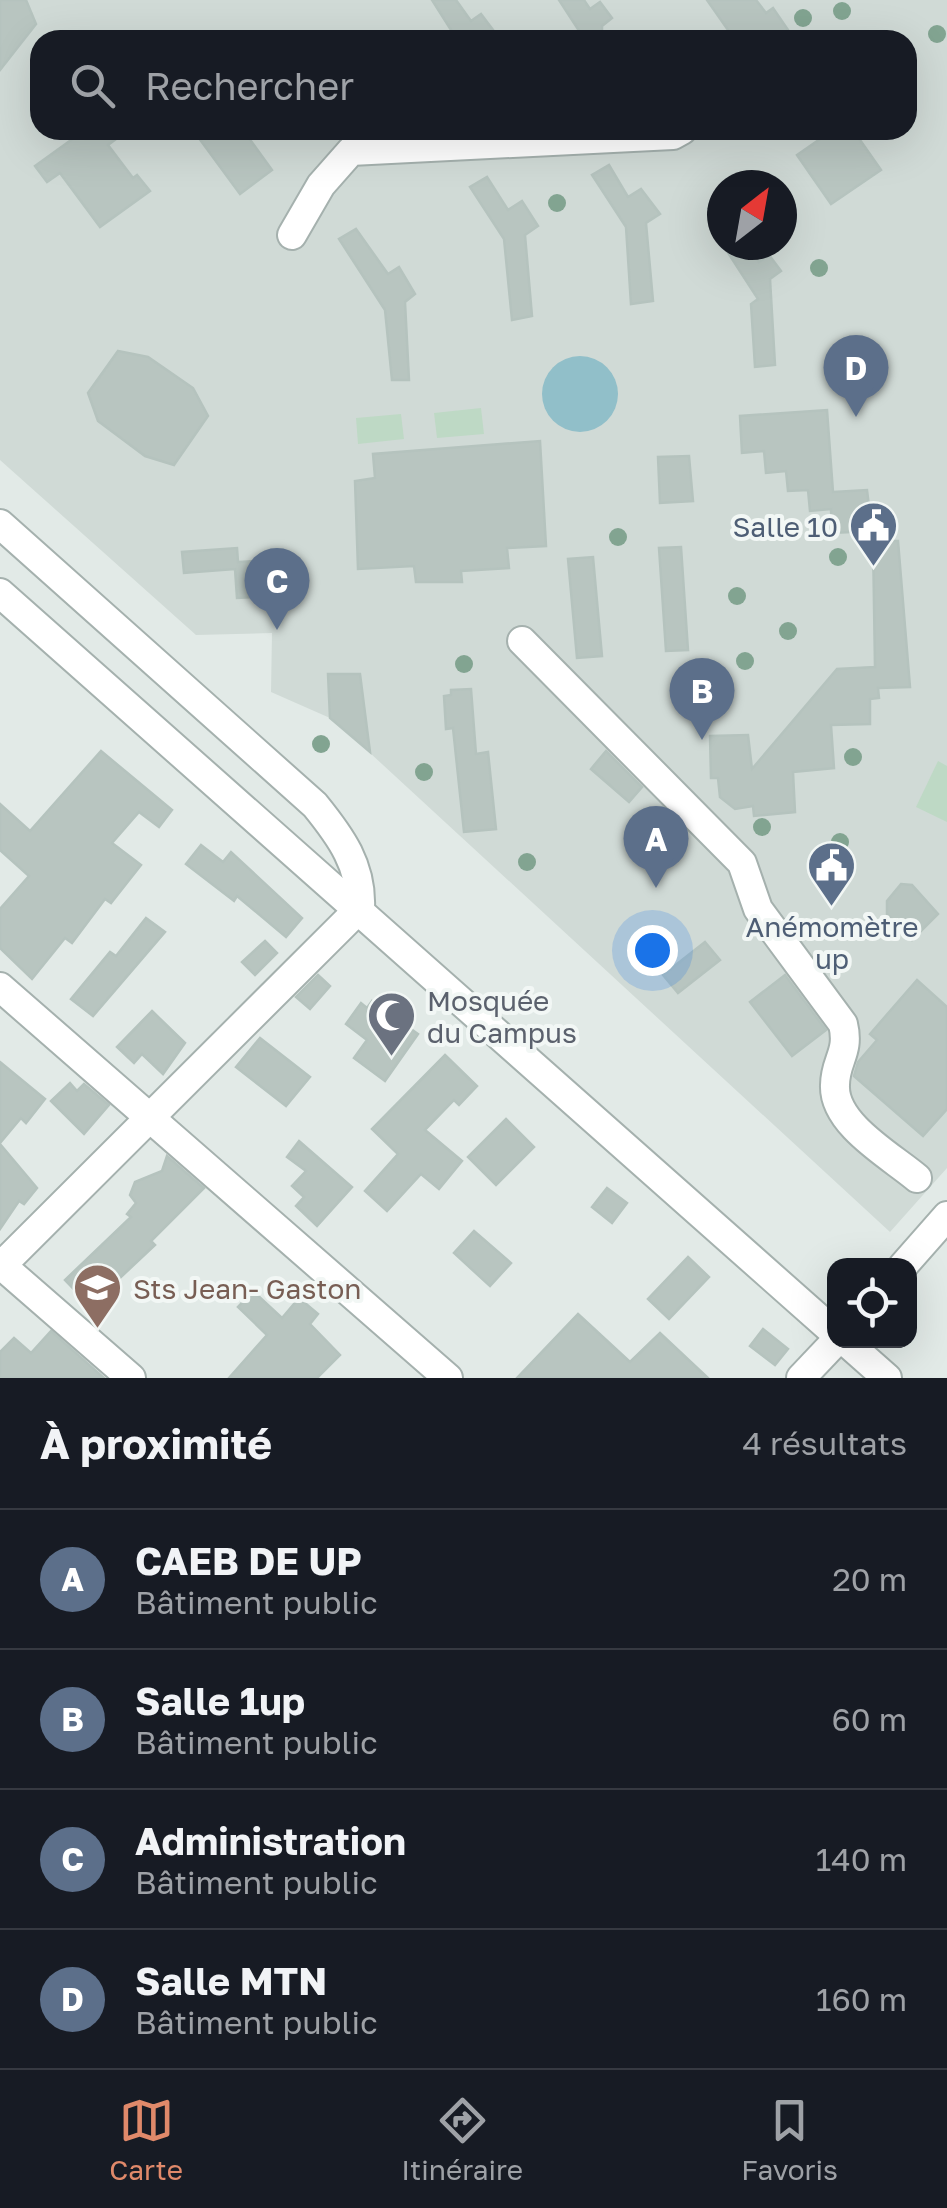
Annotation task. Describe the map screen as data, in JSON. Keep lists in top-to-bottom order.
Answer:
{
  "places": {
    "public building": ["Salle 10", "Anémomètre up"],
    "mosque": ["Mosquée du Campus"],
    "school or university": ["Sts Jean- Gaston"]
  },
  "north": "top right",
  "page": {
    "search": "Rechercher",
    "pins": [
      "D",
      "C",
      "B",
      "A"
    ],
    "heading": ["À proximité", "4 résultats"],
    "list": [
      {
        "mark": "A",
        "name": "CAEB DE UP",
        "note": "Bâtiment public",
        "value": "20 m"
      },
      {
        "mark": "B",
        "name": "Salle 1up",
        "note": "Bâtiment public",
        "value": "60 m"
      },
      {
        "mark": "C",
        "name": "Administration",
        "note": "Bâtiment public",
        "value": "140 m"
      },
      {
        "mark": "D",
        "name": "Salle MTN",
        "note": "Bâtiment public",
        "value": "160 m"
      }
    ],
    "nav": ["Carte", "Itinéraire", "Favoris"]
  }
}
